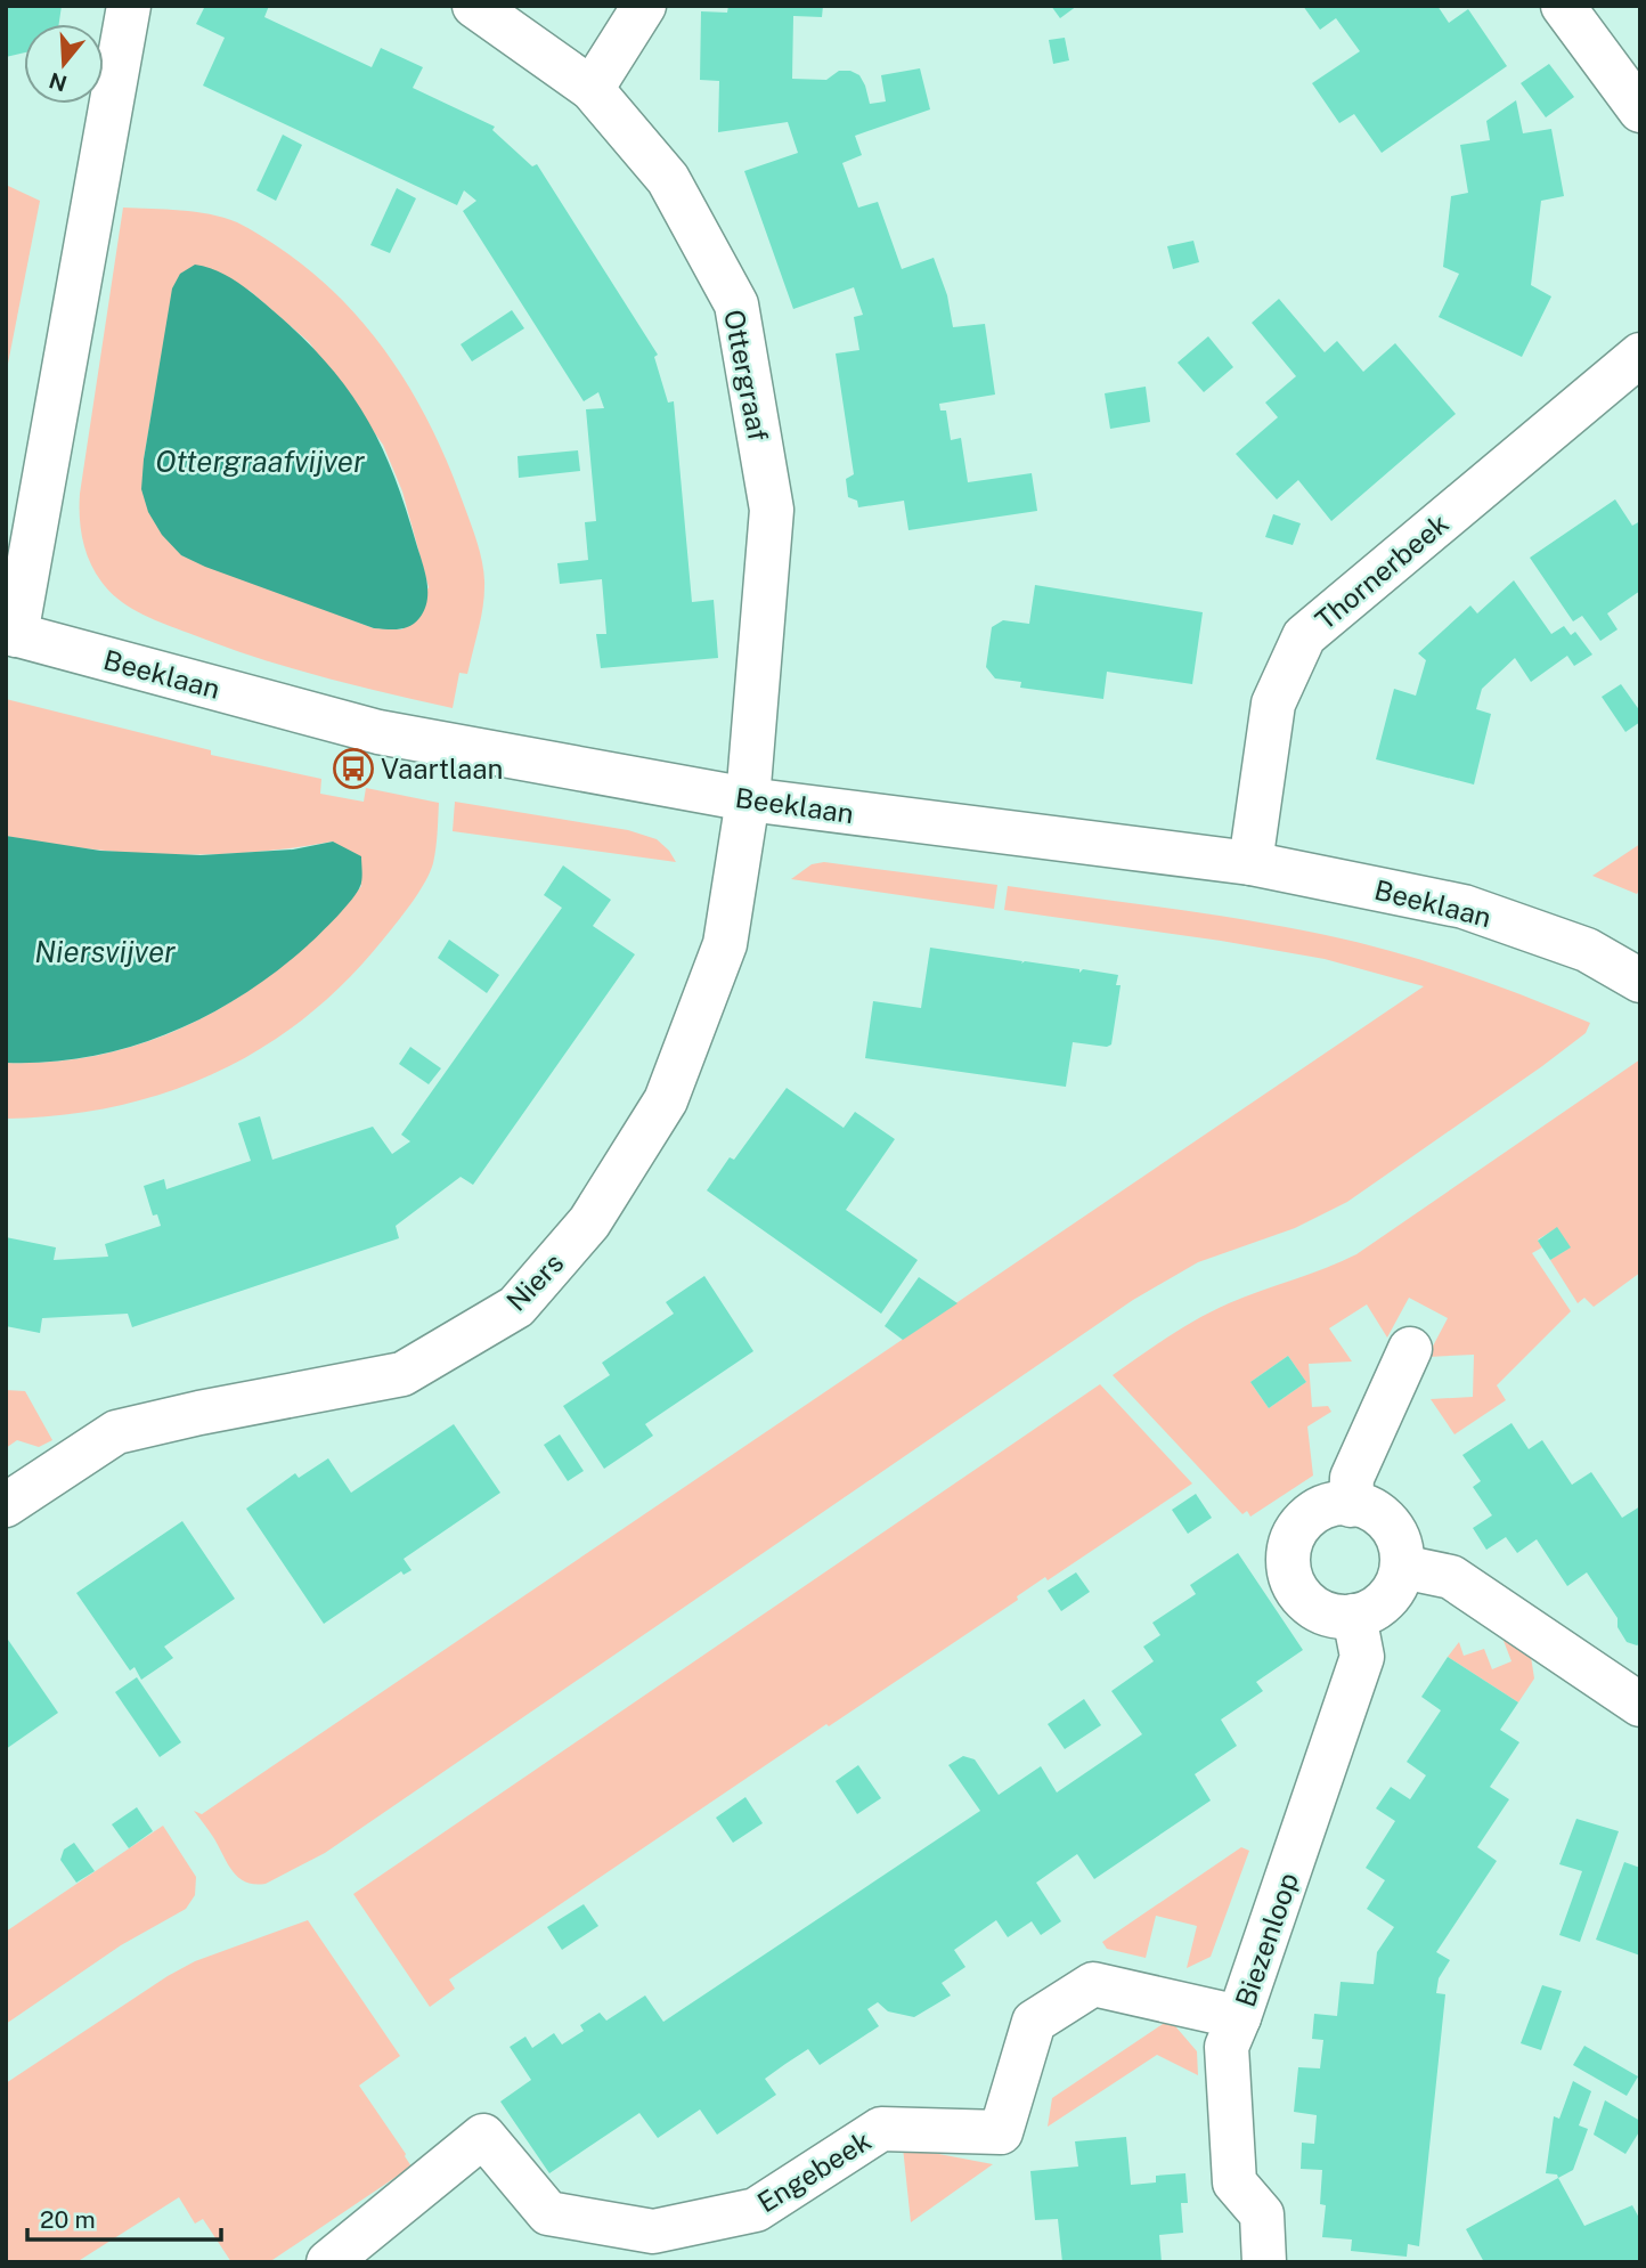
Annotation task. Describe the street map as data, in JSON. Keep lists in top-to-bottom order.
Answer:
{
  "streets": {
    "street": [
      "Ottergraaf",
      "Thornerbeek",
      "Beeklaan",
      "Niers",
      "Biezenloop",
      "Engebeek"
    ]
  },
  "crossings": [
    ["Ottergraaf", "Beeklaan"],
    ["Ottergraaf", "Niers"],
    ["Thornerbeek", "Beeklaan"],
    ["Beeklaan", "Niers"],
    ["Biezenloop", "Engebeek"]
  ],
  "water": ["Ottergraafvijver", "Niersvijver"],
  "places": {
    "bus stop": ["Vaartlaan"]
  },
  "scale_bar": "20 m",
  "north": "bottom"
}
